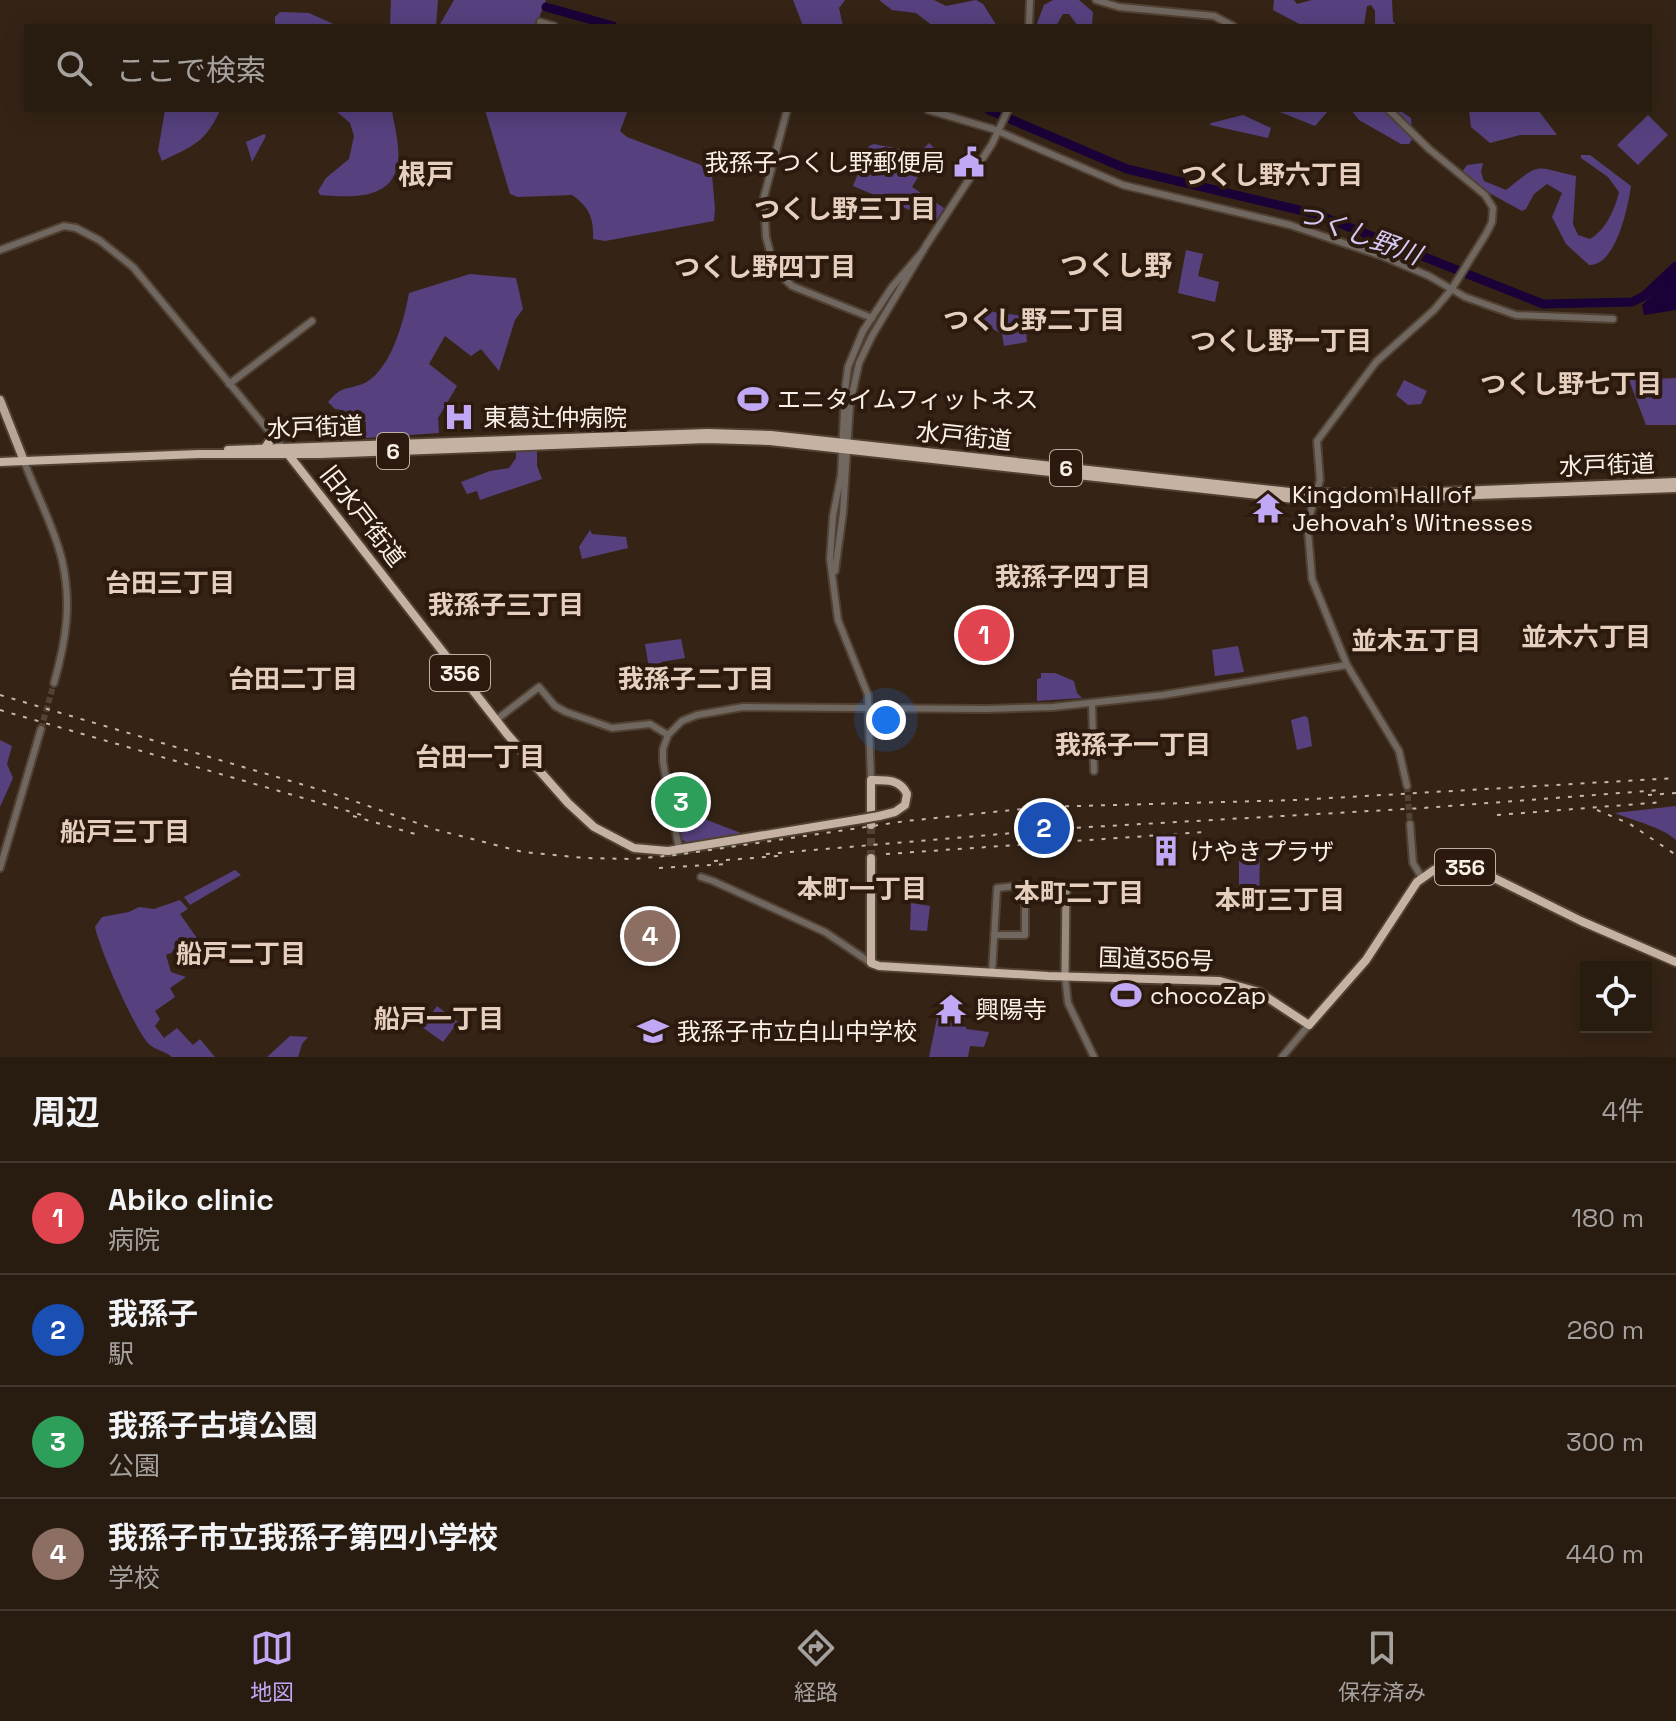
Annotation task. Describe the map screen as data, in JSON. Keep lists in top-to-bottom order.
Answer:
{
  "streets": {
    "highway": [
      "水戸街道",
      "6",
      "旧水戸街道",
      "356",
      "国道356号"
    ]
  },
  "crossings": [
    ["水戸街道", "旧水戸街道"],
    ["旧水戸街道", "356"],
    ["356", "国道356号"]
  ],
  "districts": [
    "根戸",
    "つくし野六丁目",
    "つくし野三丁目",
    "つくし野",
    "つくし野四丁目",
    "つくし野二丁目",
    "つくし野一丁目",
    "つくし野七丁目",
    "我孫子四丁目",
    "台田三丁目",
    "我孫子三丁目",
    "並木六丁目",
    "並木五丁目",
    "台田二丁目",
    "我孫子二丁目",
    "我孫子一丁目",
    "台田一丁目",
    "船戸三丁目",
    "本町一丁目",
    "本町二丁目",
    "本町三丁目",
    "船戸二丁目",
    "船戸一丁目"
  ],
  "water": ["つくし野川"],
  "places": {
    "public building": ["我孫子つくし野郵便局"],
    "sports": ["エニタイムフィットネス", "chocoZap"],
    "hospital": ["東葛辻仲病院"],
    "temple": ["Kingdom Hall of Jehovah's Witnesses", "興陽寺"],
    "building": ["けやきプラザ"],
    "school or university": ["我孫子市立白山中学校"]
  },
  "page": {
    "search": "ここで検索",
    "pins": [
      "1",
      "3",
      "2",
      "4"
    ],
    "heading": ["周辺", "4件"],
    "list": [
      {
        "mark": "1",
        "name": "Abiko clinic",
        "note": "病院",
        "value": "180 m"
      },
      {
        "mark": "2",
        "name": "我孫子",
        "note": "駅",
        "value": "260 m"
      },
      {
        "mark": "3",
        "name": "我孫子古墳公園",
        "note": "公園",
        "value": "300 m"
      },
      {
        "mark": "4",
        "name": "我孫子市立我孫子第四小学校",
        "note": "学校",
        "value": "440 m"
      }
    ],
    "nav": ["地図", "経路", "保存済み"]
  }
}
